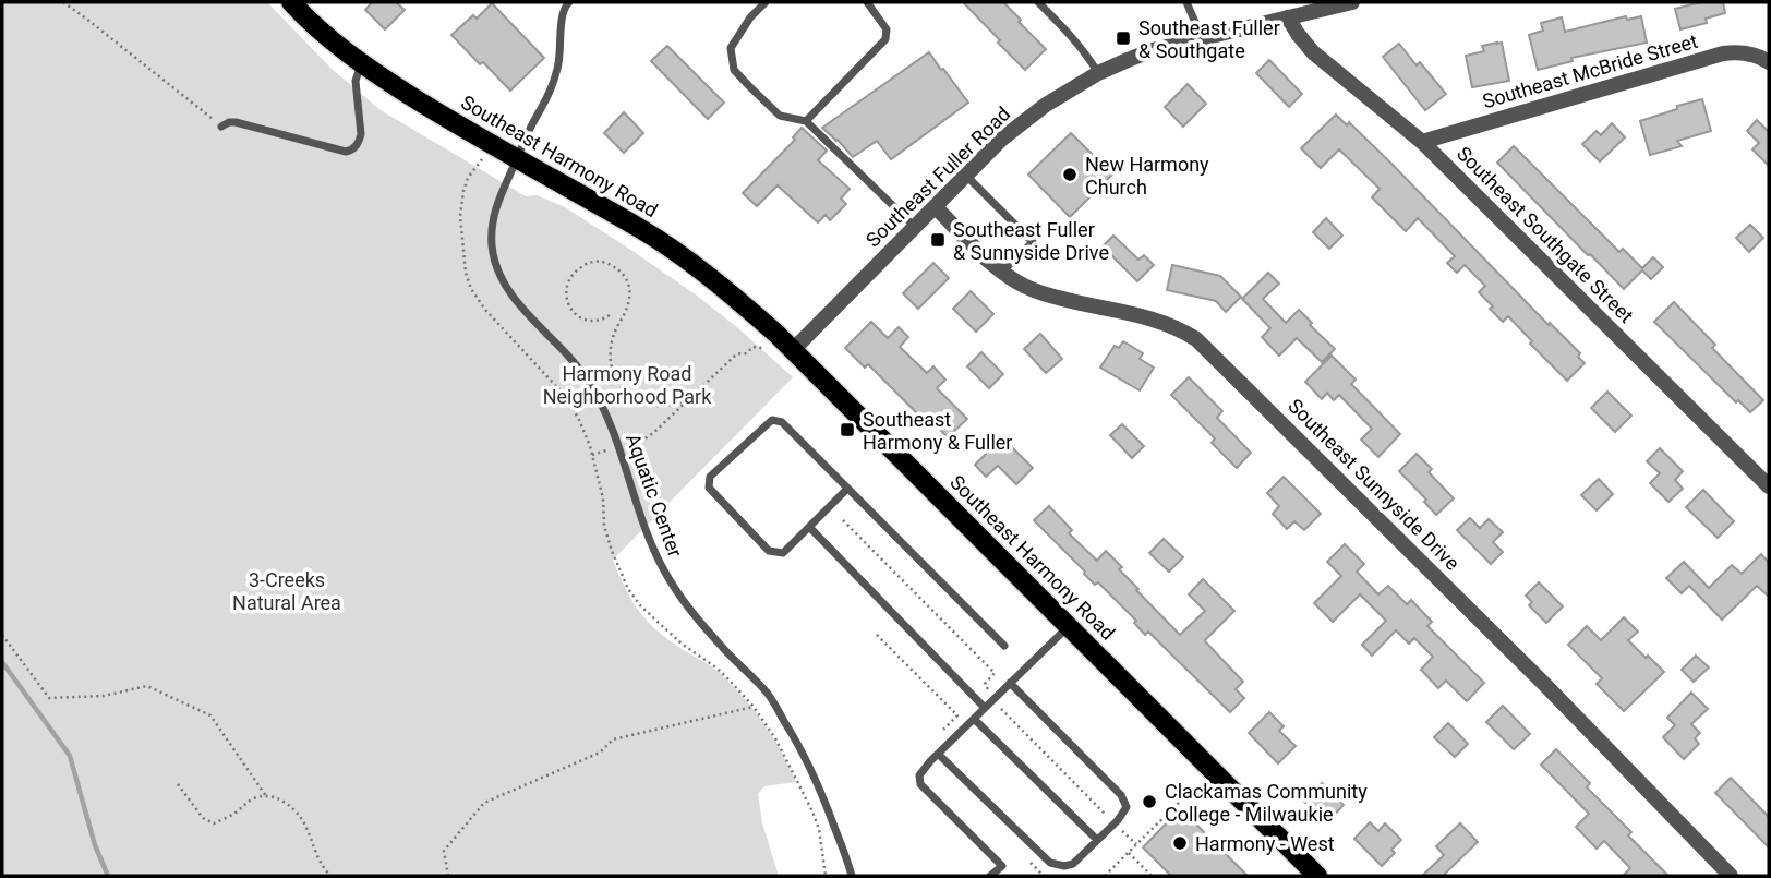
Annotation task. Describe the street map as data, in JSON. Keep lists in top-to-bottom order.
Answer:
{
  "streets": {
    "main road": ["Southeast Harmony Road"],
    "street": [
      "Southeast McBride Street",
      "Southeast Fuller Road",
      "Southeast Southgate Street",
      "Southeast Sunnyside Drive"
    ],
    "lane": ["Aquatic Center"]
  },
  "crossings": [
    ["Southeast McBride Street", "Southeast Southgate Street"],
    ["Southeast Harmony Road", "Southeast Fuller Road"],
    ["Southeast Harmony Road", "Aquatic Center"],
    ["Southeast Fuller Road", "Southeast Southgate Street"],
    ["Southeast Fuller Road", "Southeast Sunnyside Drive"]
  ],
  "parks": ["Harmony Road Neighborhood Park", "3-Creeks Natural Area"],
  "places": {
    "transit": ["Southeast Fuller & Southgate", "Southeast Fuller & Sunnyside Drive", "Southeast Harmony & Fuller"],
    "other": ["New Harmony Church", "Clackamas Community College - Milwaukie", "Harmony - West"]
  }
}
